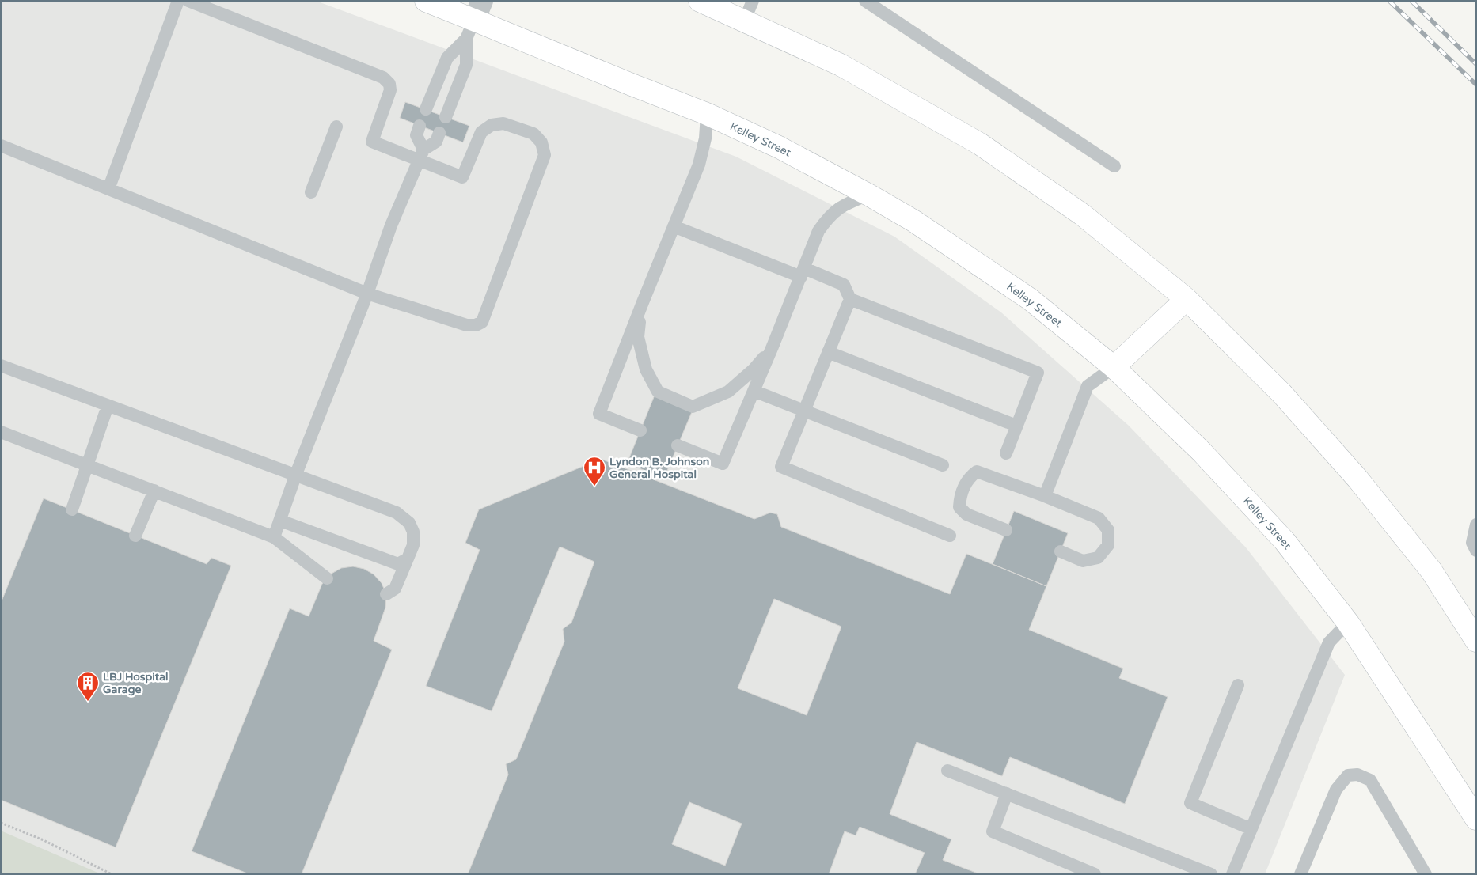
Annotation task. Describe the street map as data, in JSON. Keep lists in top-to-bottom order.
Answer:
{
  "streets": {
    "main road": ["Kelley Street"]
  },
  "places": {
    "hospital": ["Lyndon B. Johnson General Hospital"],
    "building": ["LBJ Hospital Garage"]
  }
}
